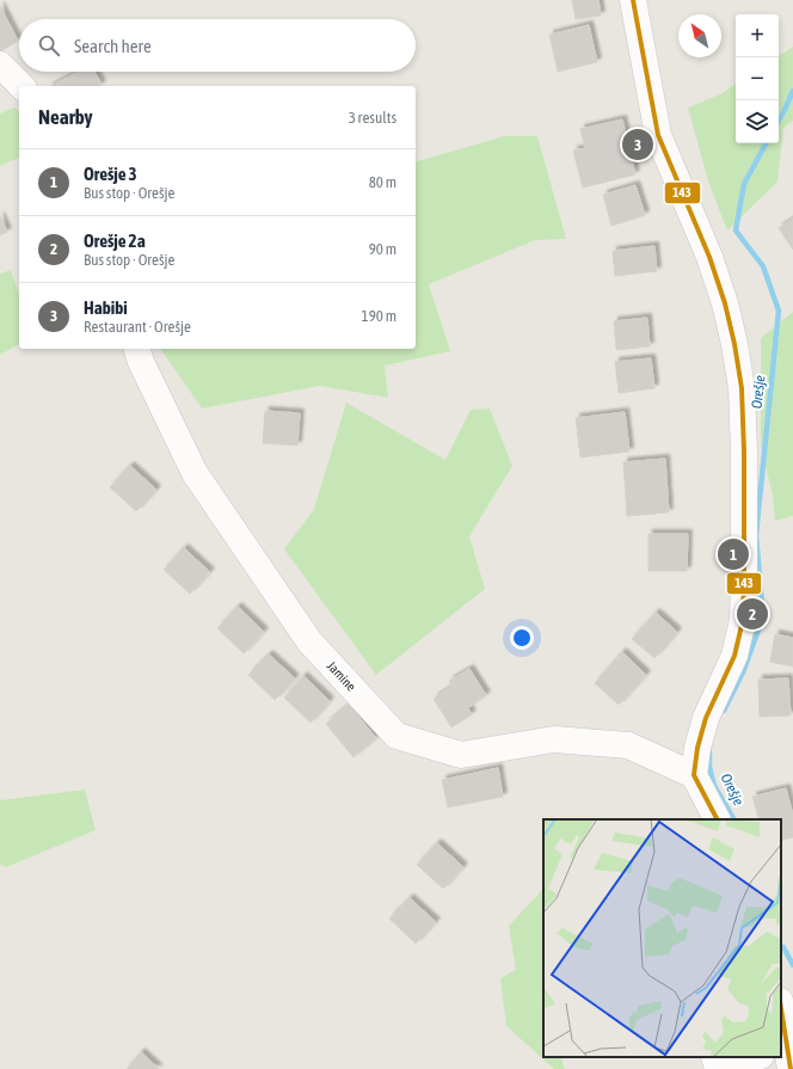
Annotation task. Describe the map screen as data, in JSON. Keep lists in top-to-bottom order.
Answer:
{
  "streets": {
    "street": ["Jamine"]
  },
  "water": ["Orešje"],
  "lines": ["transit line 143"],
  "north": "top left",
  "page": {
    "map_buttons": ["+", "−"],
    "search": "Search here",
    "heading": ["Nearby", "3 results"],
    "pins": ["3", "1", "2"],
    "list": [
      {
        "mark": "1",
        "name": "Orešje 3",
        "note": "Bus stop · Orešje",
        "value": "80 m"
      },
      {
        "mark": "2",
        "name": "Orešje 2a",
        "note": "Bus stop · Orešje",
        "value": "90 m"
      },
      {
        "mark": "3",
        "name": "Habibi",
        "note": "Restaurant · Orešje",
        "value": "190 m"
      }
    ]
  }
}
